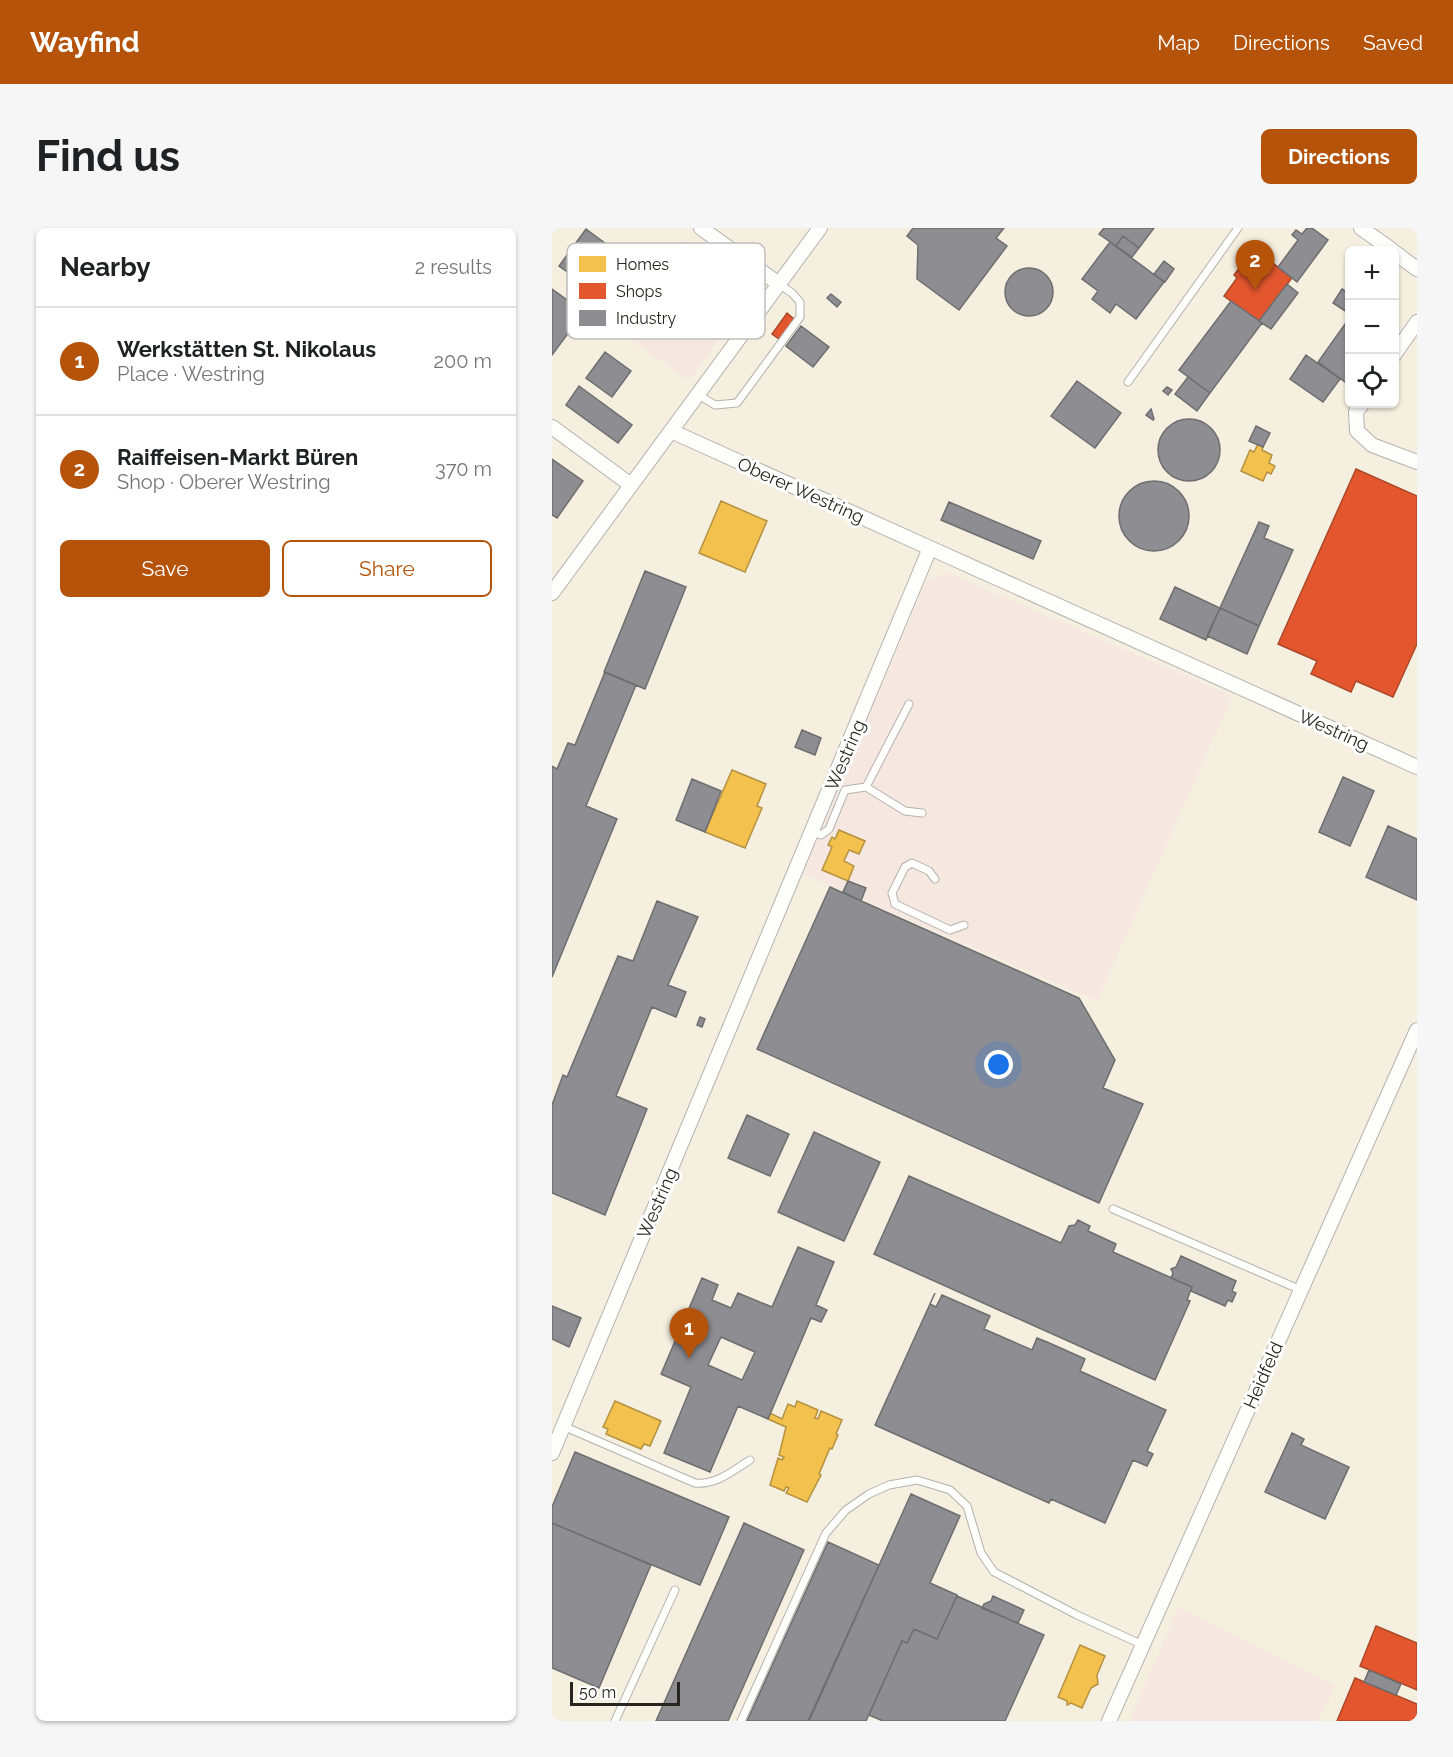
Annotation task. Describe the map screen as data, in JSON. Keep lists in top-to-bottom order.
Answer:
{
  "streets": {
    "street": ["Oberer Westring", "Westring", "Heidfeld"]
  },
  "crossings": [
    ["Oberer Westring", "Westring"]
  ],
  "legend": ["Homes", "Shops", "Industry"],
  "scale_bar": "50 m",
  "page": {
    "header": "Wayfind",
    "nav": ["Map", "Directions", "Saved"],
    "buttons": [
      "Directions",
      ["Save", "Share"]
    ],
    "title": "Find us",
    "heading": ["Nearby", "2 results"],
    "pins": ["2", "1"],
    "map_buttons": ["+", "−"],
    "list": [
      {
        "mark": "1",
        "name": "Werkstätten St. Nikolaus",
        "note": "Place · Westring",
        "value": "200 m"
      },
      {
        "mark": "2",
        "name": "Raiffeisen-Markt Büren",
        "note": "Shop · Oberer Westring",
        "value": "370 m"
      }
    ],
    "scale": "50 m"
  }
}
